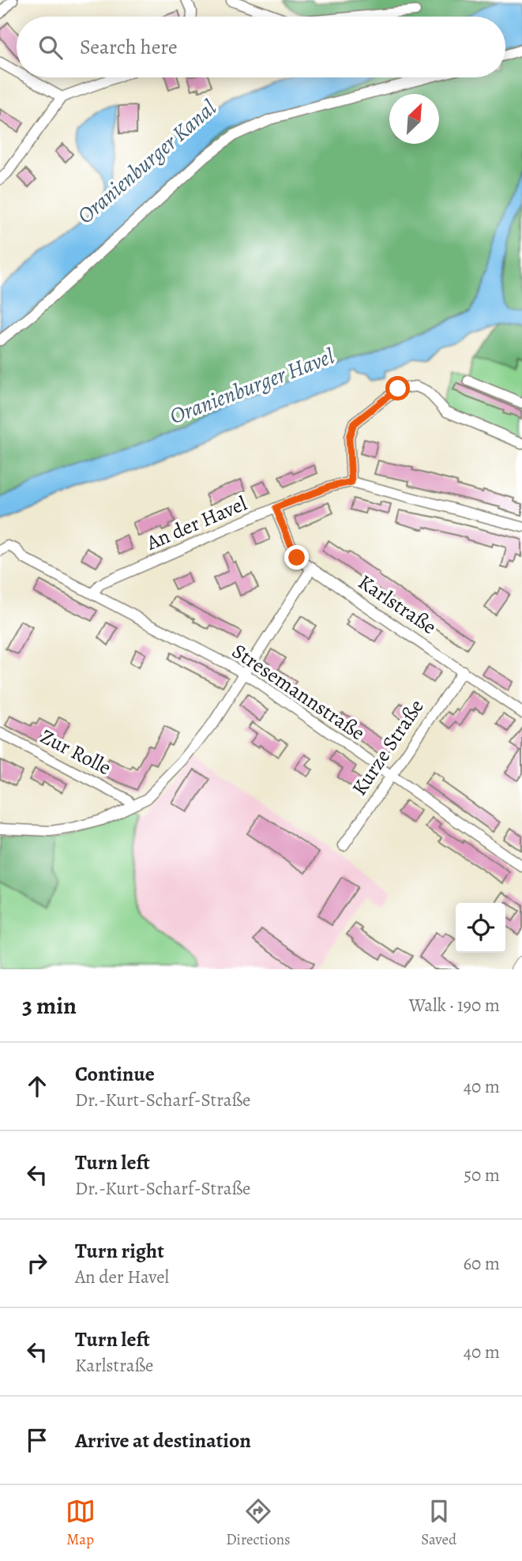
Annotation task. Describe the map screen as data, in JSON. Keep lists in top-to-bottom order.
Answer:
{
  "streets": {
    "street": [
      "An der Havel",
      "Karlstraße",
      "Stresemannstraße",
      "Kurze Straße",
      "Zur Rolle"
    ]
  },
  "crossings": [
    ["An der Havel", "Karlstraße"],
    ["An der Havel", "Stresemannstraße"],
    ["Karlstraße", "Kurze Straße"],
    ["Stresemannstraße", "Kurze Straße"]
  ],
  "water": ["Oranienburger Kanal", "Oranienburger Havel"],
  "north": "top right",
  "page": {
    "search": "Search here",
    "heading": ["3 min", "Walk · 190 m"],
    "list": [
      ["Continue", "Dr.-Kurt-Scharf-Straße", "40 m"],
      ["Turn left", "Dr.-Kurt-Scharf-Straße", "50 m"],
      ["Turn right", "An der Havel", "60 m"],
      ["Turn left", "Karlstraße", "40 m"],
      "Arrive at destination"
    ],
    "nav": ["Map", "Directions", "Saved"]
  }
}
